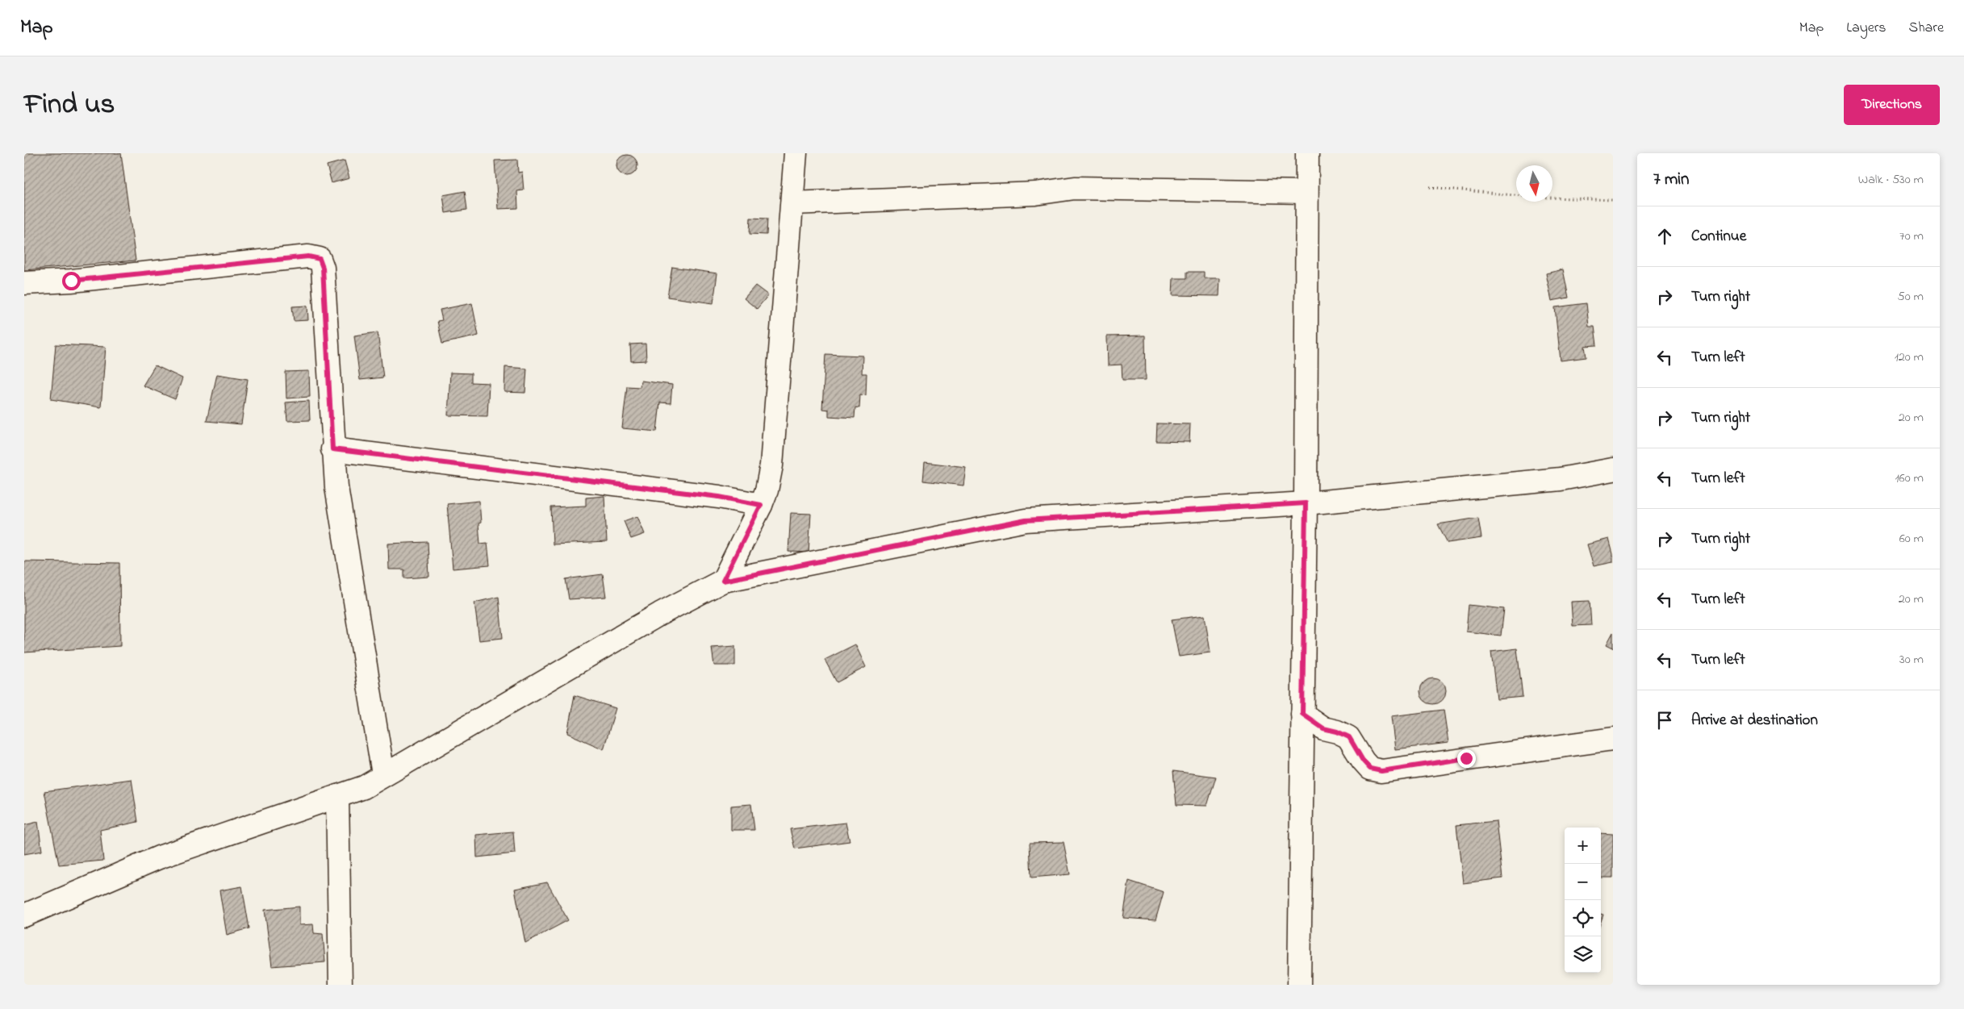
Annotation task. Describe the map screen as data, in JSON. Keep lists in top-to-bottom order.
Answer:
{
  "north": "bottom",
  "page": {
    "header": "Map",
    "nav": ["Map", "Layers", "Share"],
    "title": "Find us",
    "buttons": "Directions",
    "heading": ["7 min", "Walk · 530 m"],
    "list": [
      ["Continue", "70 m"],
      ["Turn right", "50 m"],
      ["Turn left", "120 m"],
      ["Turn right", "20 m"],
      ["Turn left", "160 m"],
      ["Turn right", "60 m"],
      ["Turn left", "20 m"],
      ["Turn left", "30 m"],
      "Arrive at destination"
    ],
    "map_buttons": ["+", "−"]
  }
}
